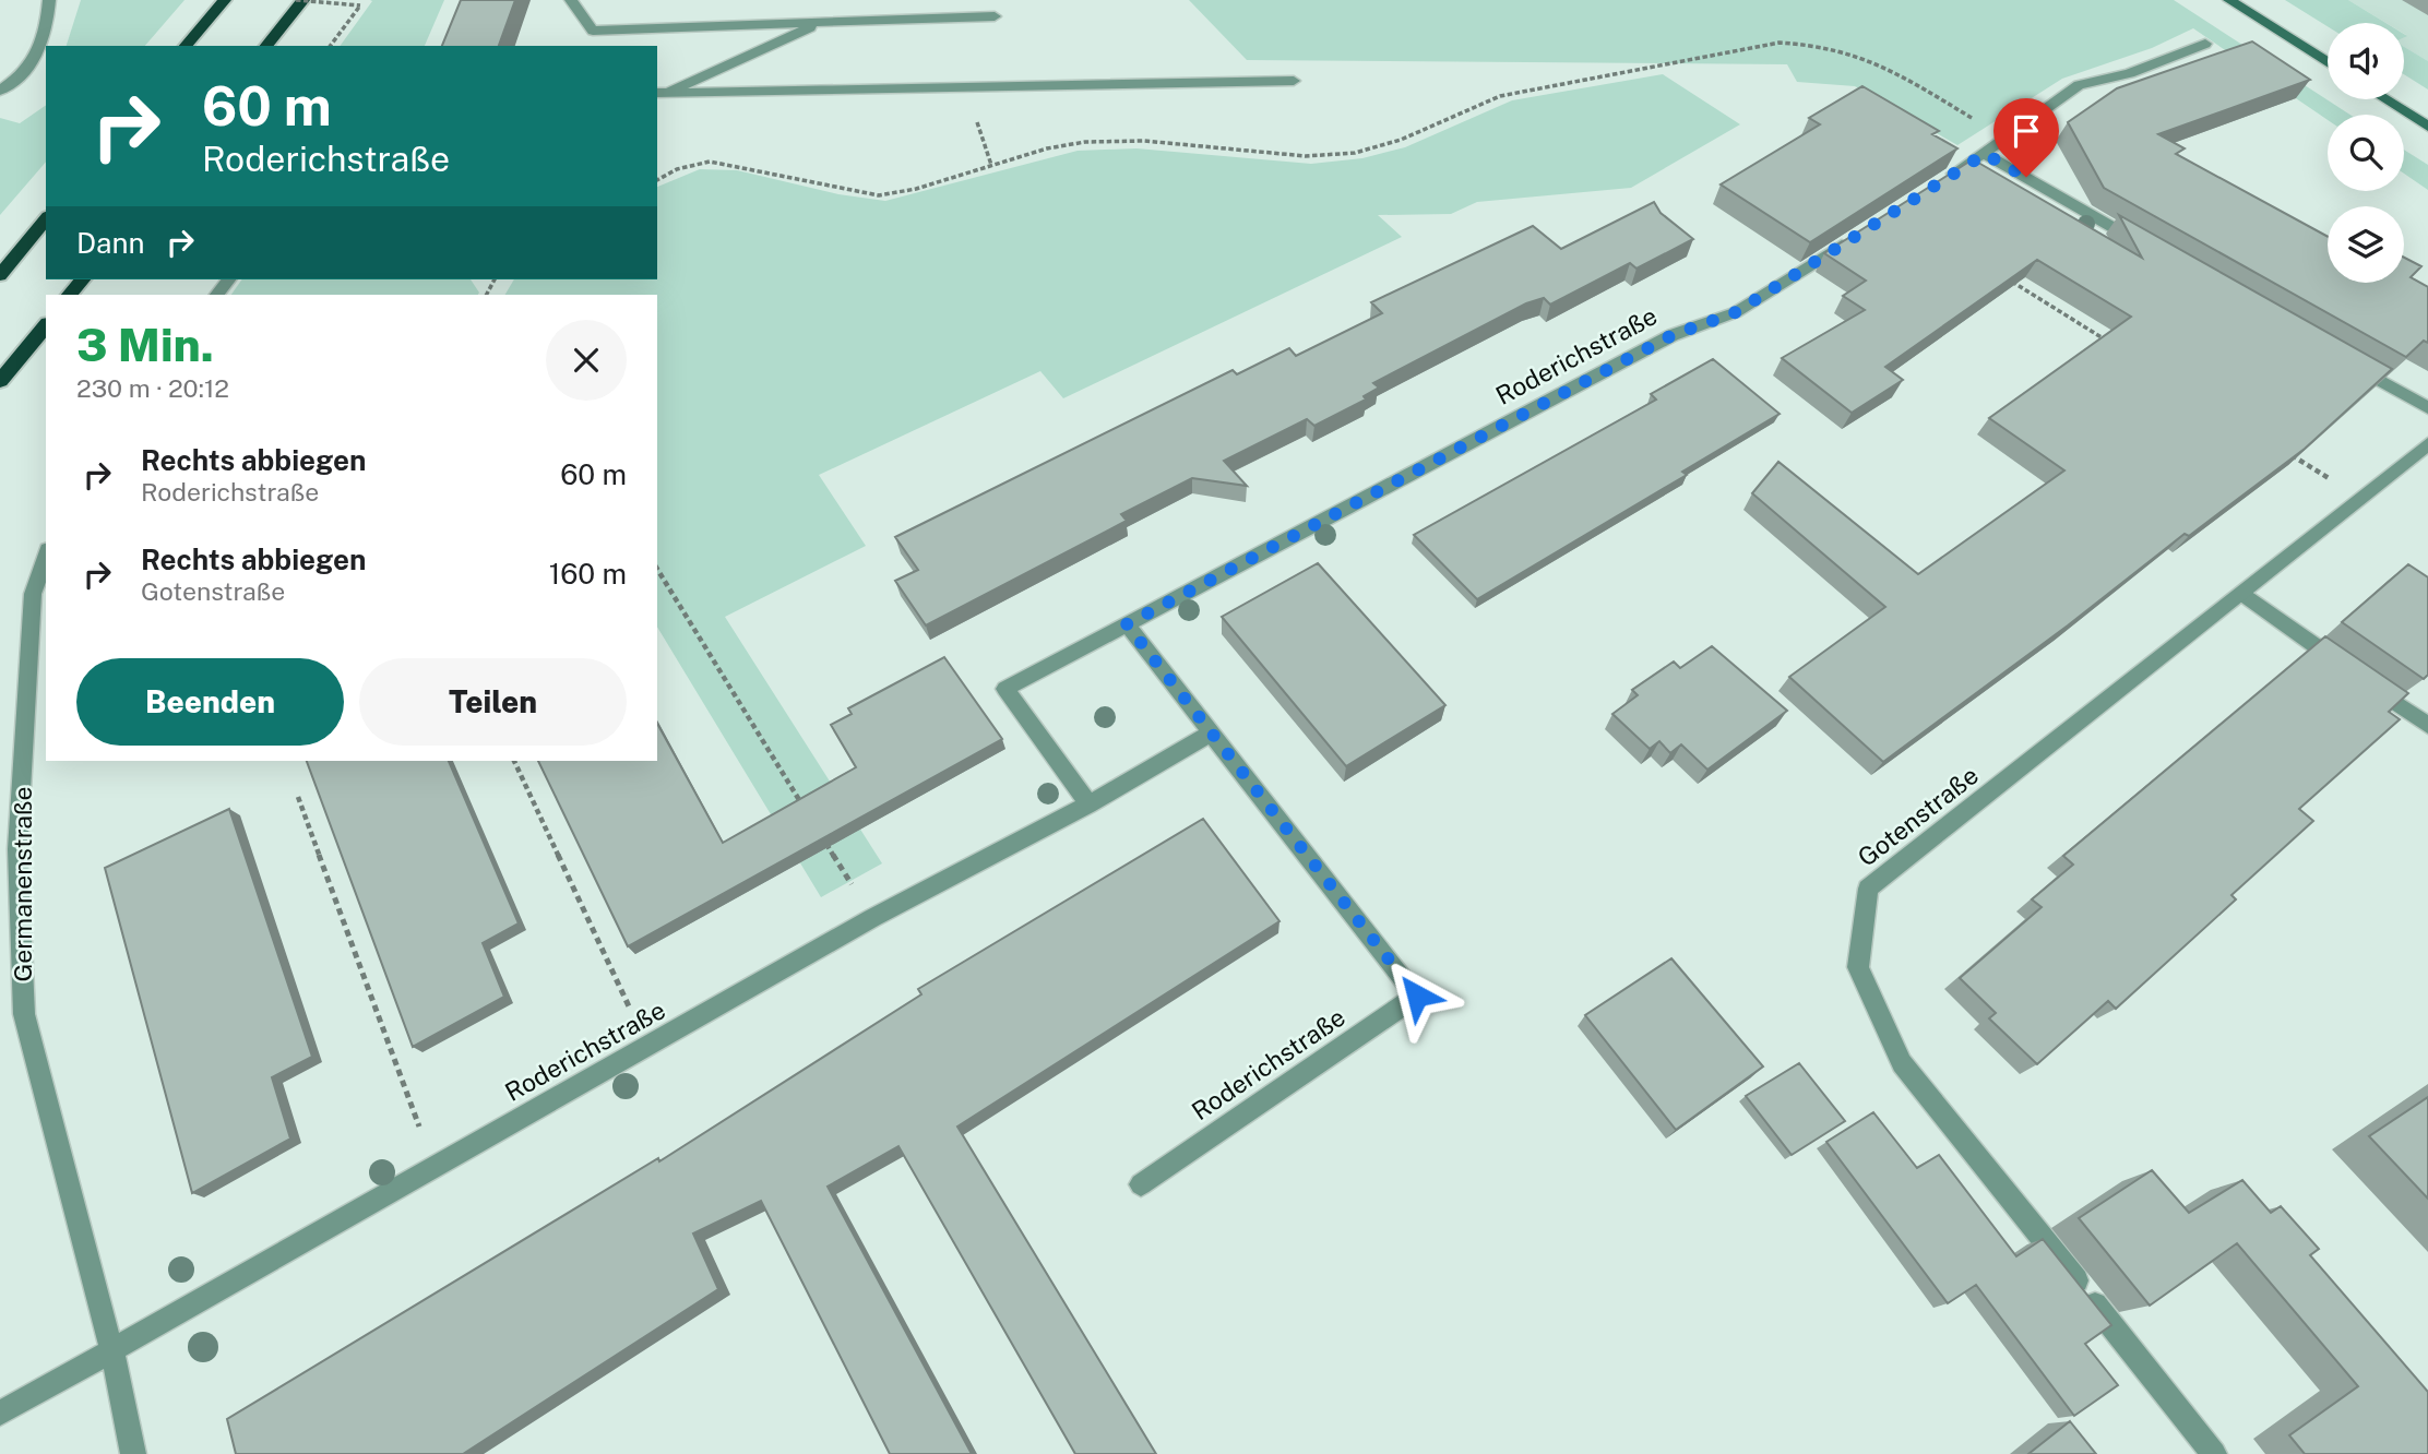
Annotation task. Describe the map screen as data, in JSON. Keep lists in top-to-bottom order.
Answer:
{
  "streets": {
    "street": ["Roderichstraße", "Gotenstraße", "Germanenstraße"]
  },
  "crossings": [
    ["Roderichstraße", "Germanenstraße"]
  ],
  "page": {
    "turn": ["60 m", "Roderichstraße"],
    "then": "Dann",
    "heading": ["3 Min.", "230 m · 20:12"],
    "list": [
      {
        "name": "Rechts abbiegen",
        "note": "Roderichstraße",
        "value": "60 m"
      },
      {
        "name": "Rechts abbiegen",
        "note": "Gotenstraße",
        "value": "160 m"
      }
    ],
    "buttons": ["Beenden", "Teilen"]
  }
}
